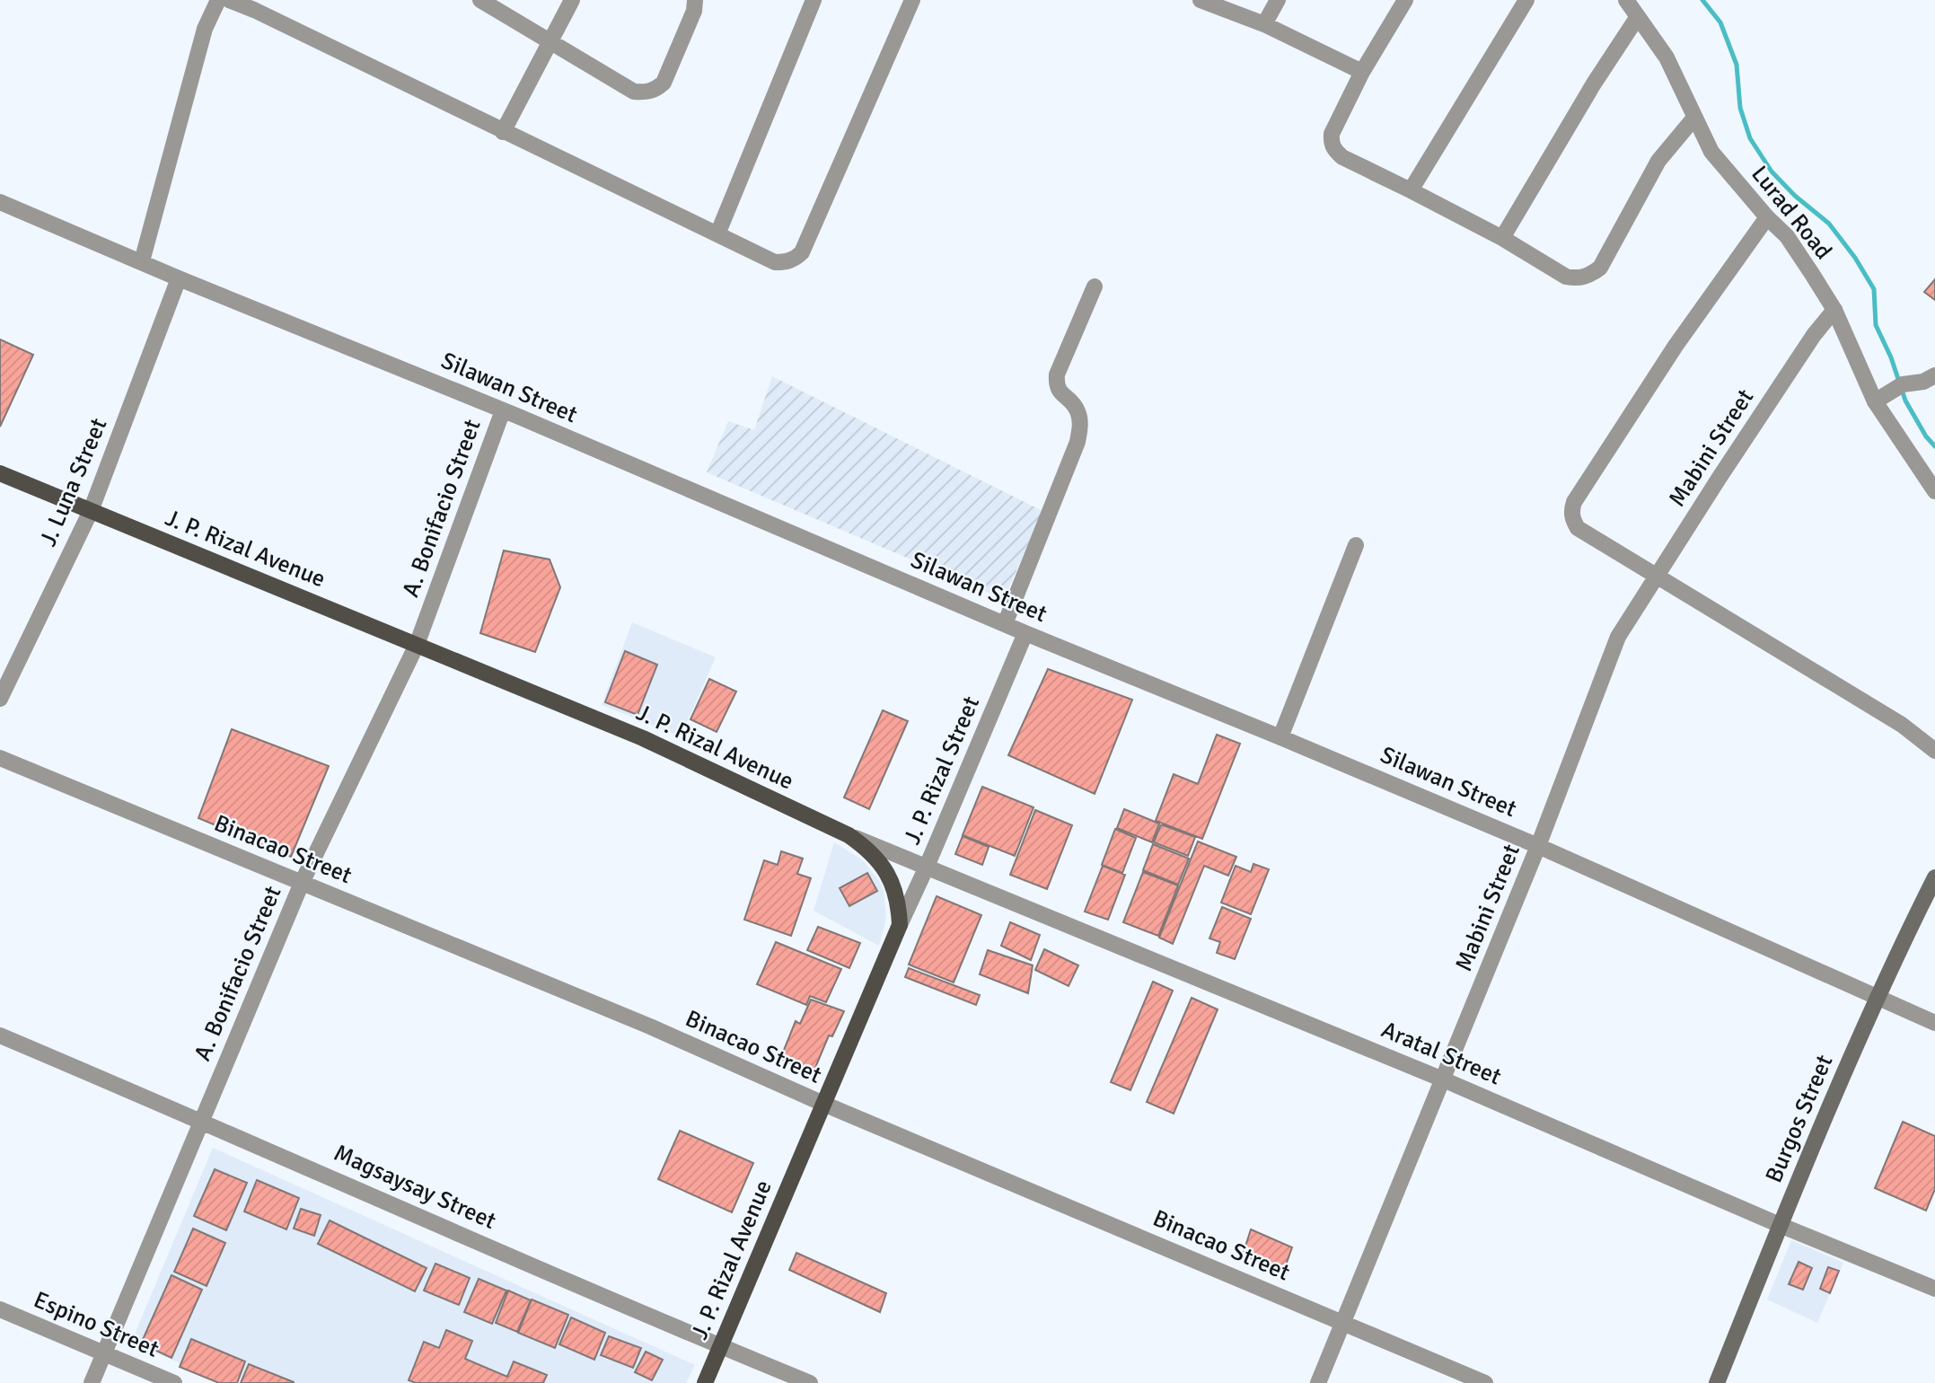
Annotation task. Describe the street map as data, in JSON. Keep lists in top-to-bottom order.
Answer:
{
  "streets": {
    "main road": ["J. P. Rizal Avenue", "Burgos Street"],
    "street": [
      "Lurad Road",
      "Silawan Street",
      "Mabini Street",
      "J. Luna Street",
      "A. Bonifacio Street",
      "J. P. Rizal Street",
      "Binacao Street",
      "Aratal Street",
      "Magsaysay Street",
      "Espino Street"
    ]
  },
  "crossings": [
    ["Lurad Road", "Mabini Street"],
    ["Silawan Street", "Mabini Street"],
    ["Silawan Street", "J. Luna Street"],
    ["Silawan Street", "A. Bonifacio Street"],
    ["Silawan Street", "J. P. Rizal Street"],
    ["Silawan Street", "Burgos Street"],
    ["Mabini Street", "Binacao Street"],
    ["Mabini Street", "Aratal Street"],
    ["J. Luna Street", "J. P. Rizal Avenue"],
    ["A. Bonifacio Street", "J. P. Rizal Avenue"],
    ["A. Bonifacio Street", "Binacao Street"],
    ["A. Bonifacio Street", "Magsaysay Street"],
    ["A. Bonifacio Street", "Espino Street"],
    ["J. P. Rizal Avenue", "J. P. Rizal Street"],
    ["J. P. Rizal Avenue", "Binacao Street"],
    ["J. P. Rizal Avenue", "Aratal Street"],
    ["J. P. Rizal Avenue", "Magsaysay Street"],
    ["J. P. Rizal Street", "Aratal Street"],
    ["Aratal Street", "Burgos Street"]
  ]
}
